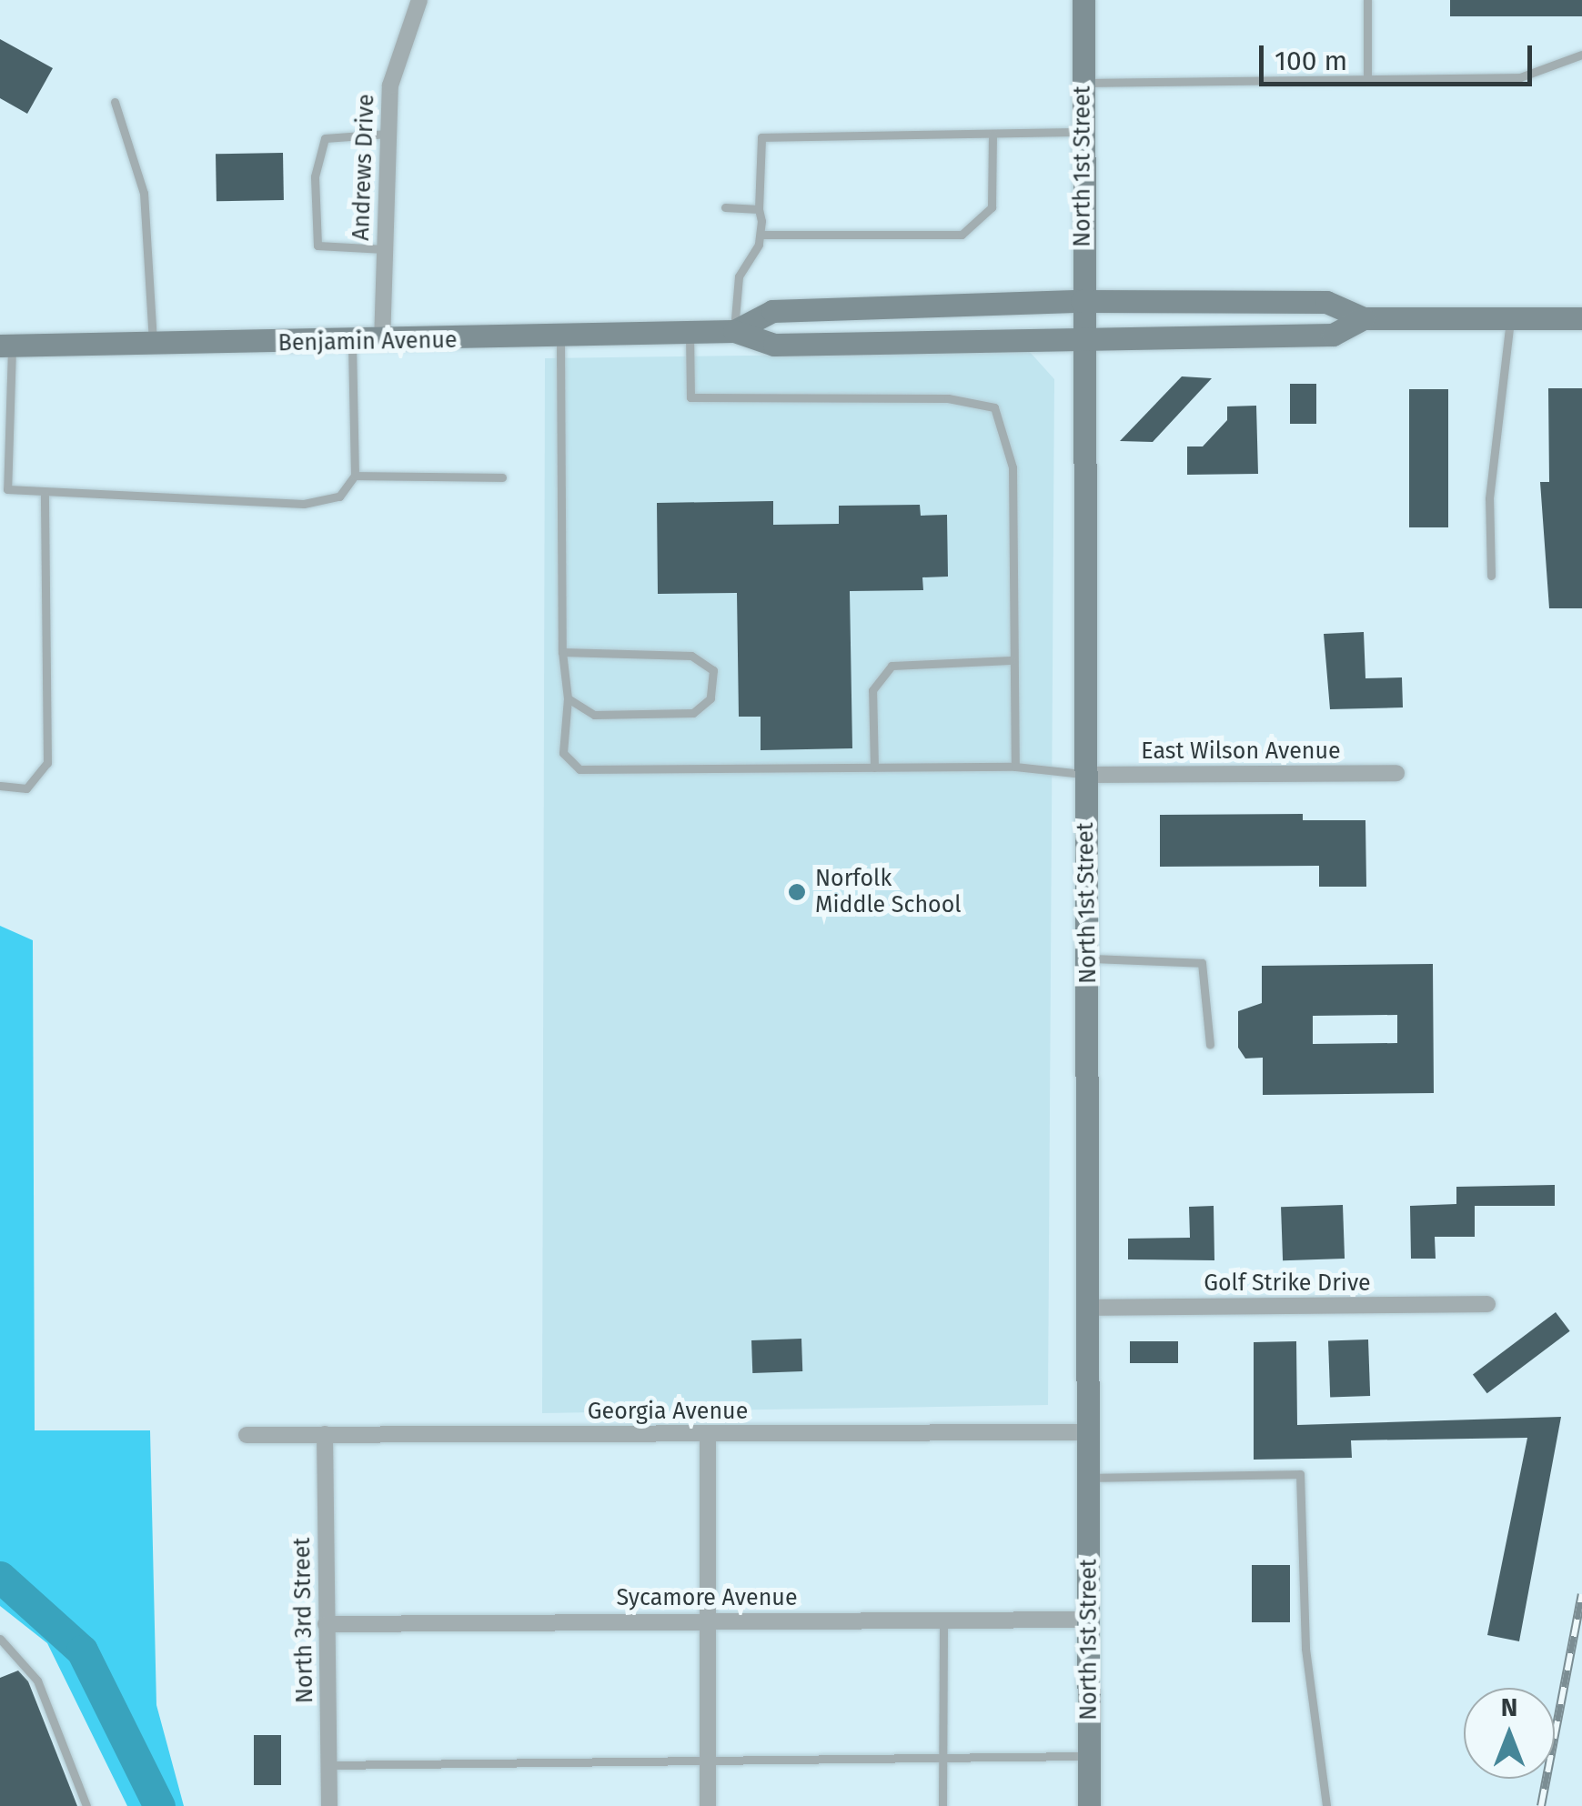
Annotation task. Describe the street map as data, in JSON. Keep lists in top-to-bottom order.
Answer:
{
  "streets": {
    "main road": ["North 1st Street", "Benjamin Avenue"],
    "street": [
      "Andrews Drive",
      "East Wilson Avenue",
      "Golf Strike Drive",
      "Georgia Avenue",
      "Sycamore Avenue",
      "North 3rd Street"
    ]
  },
  "crossings": [
    ["North 1st Street", "Benjamin Avenue"],
    ["North 1st Street", "East Wilson Avenue"],
    ["North 1st Street", "Golf Strike Drive"],
    ["North 1st Street", "Georgia Avenue"],
    ["North 1st Street", "Sycamore Avenue"],
    ["Andrews Drive", "Benjamin Avenue"],
    ["Georgia Avenue", "North 3rd Street"],
    ["Sycamore Avenue", "North 3rd Street"]
  ],
  "places": ["Norfolk Middle School"],
  "scale_bar": "100 m",
  "north": "top"
}
